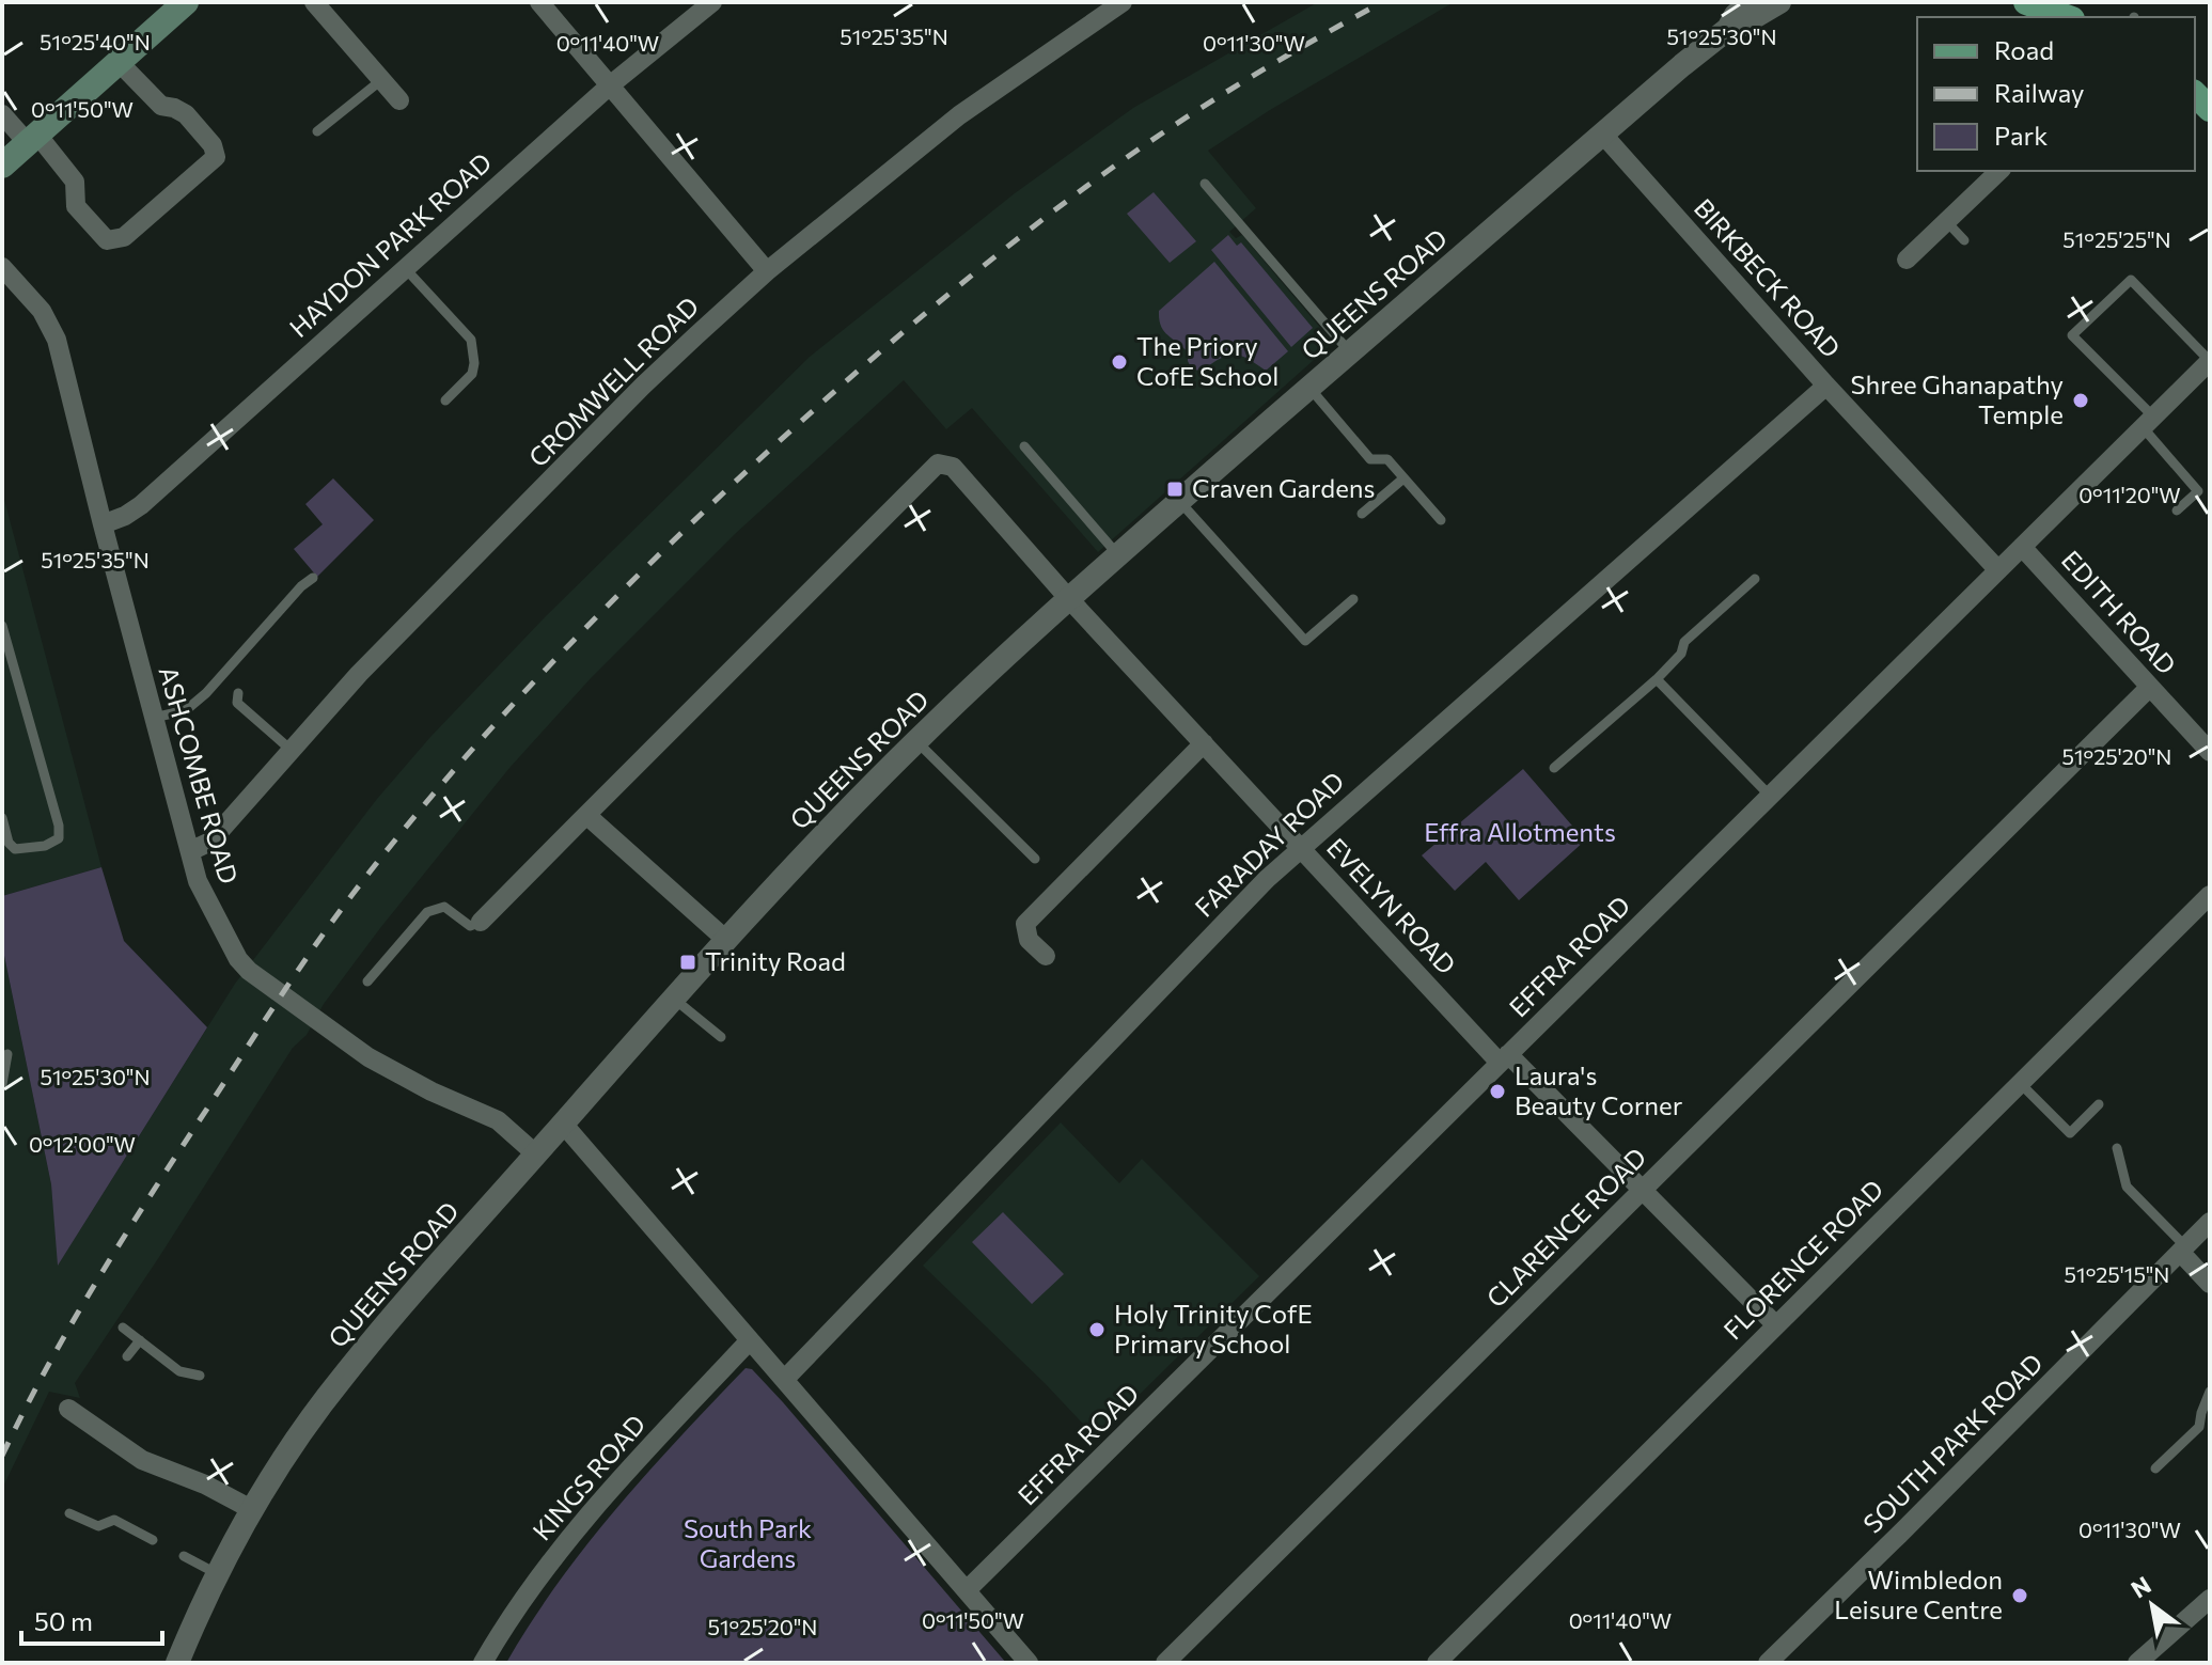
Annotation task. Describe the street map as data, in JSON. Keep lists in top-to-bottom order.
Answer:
{
  "streets": {
    "street": [
      "HAYDON PARK ROAD",
      "BIRKBECK ROAD",
      "QUEENS ROAD",
      "CROMWELL ROAD",
      "EDITH ROAD",
      "ASHCOMBE ROAD",
      "FARADAY ROAD",
      "EVELYN ROAD",
      "EFFRA ROAD",
      "CLARENCE ROAD",
      "FLORENCE ROAD",
      "SOUTH PARK ROAD",
      "KINGS ROAD"
    ]
  },
  "crossings": [
    ["HAYDON PARK ROAD", "ASHCOMBE ROAD"],
    ["BIRKBECK ROAD", "QUEENS ROAD"],
    ["BIRKBECK ROAD", "FARADAY ROAD"],
    ["BIRKBECK ROAD", "EFFRA ROAD"],
    ["QUEENS ROAD", "ASHCOMBE ROAD"],
    ["QUEENS ROAD", "EVELYN ROAD"],
    ["CROMWELL ROAD", "ASHCOMBE ROAD"],
    ["EDITH ROAD", "EFFRA ROAD"],
    ["EDITH ROAD", "CLARENCE ROAD"],
    ["FARADAY ROAD", "EVELYN ROAD"],
    ["EVELYN ROAD", "EFFRA ROAD"],
    ["EVELYN ROAD", "CLARENCE ROAD"],
    ["EVELYN ROAD", "FLORENCE ROAD"]
  ],
  "parks": ["Effra Allotments", "South Park Gardens"],
  "places": {
    "other": [
      "The Priory CofE School",
      "Shree Ghanapathy Temple",
      "Laura's Beauty Corner",
      "Holy Trinity CofE Primary School",
      "Wimbledon Leisure Centre"
    ],
    "transit": ["Craven Gardens", "Trinity Road"]
  },
  "legend": ["Road", "Railway", "Park"],
  "scale_bar": "50 m",
  "north": "top left",
  "coordinates": [
    "51°25'35\"N",
    "51°25'30\"N",
    "51°25'40\"N",
    "0°11'40\"W",
    "0°11'30\"W",
    "0°11'50\"W",
    "51°25'25\"N",
    "0°11'20\"W",
    "51°25'20\"N",
    "0°12'00\"W",
    "51°25'15\"N"
  ]
}
